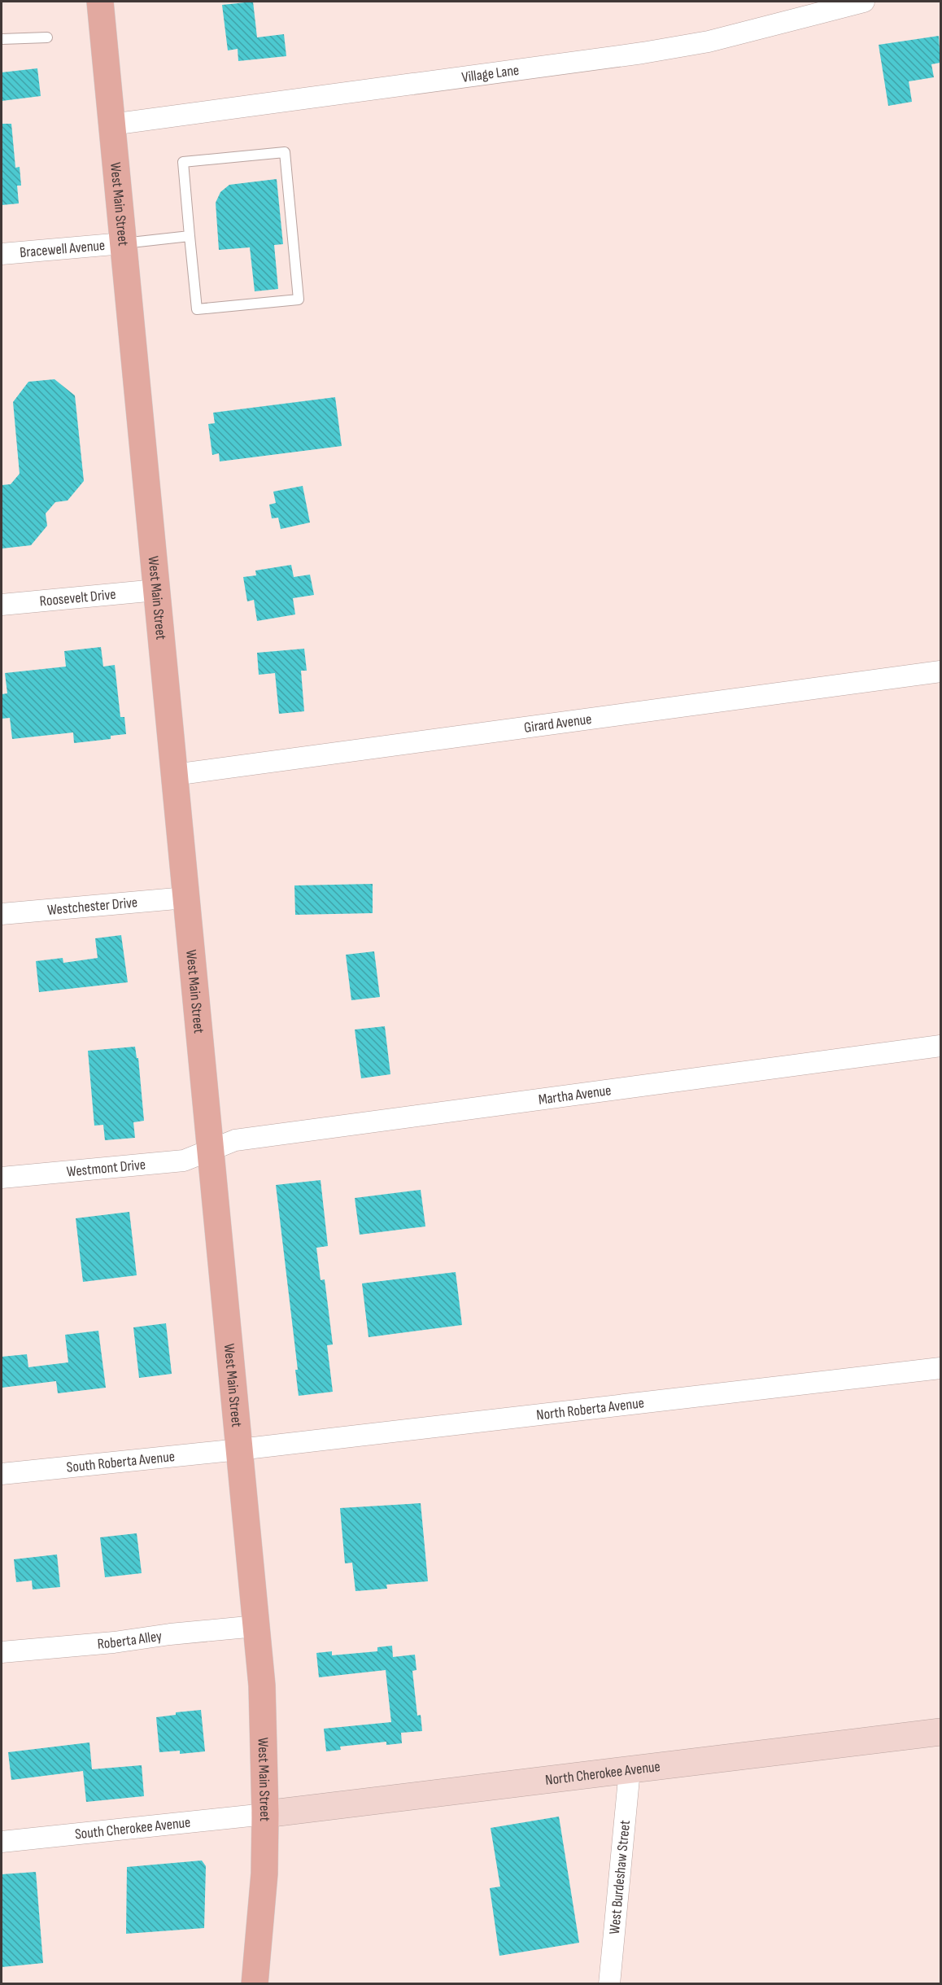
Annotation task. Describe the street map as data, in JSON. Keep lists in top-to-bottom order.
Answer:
{
  "streets": {
    "main road": ["West Main Street"],
    "street": [
      "Village Lane",
      "Bracewell Avenue",
      "Roosevelt Drive",
      "Girard Avenue",
      "Westchester Drive",
      "Martha Avenue",
      "Westmont Drive",
      "North Roberta Avenue",
      "South Roberta Avenue",
      "Roberta Alley",
      "North Cherokee Avenue",
      "South Cherokee Avenue",
      "West Burdeshaw Street"
    ]
  },
  "crossings": [
    ["Village Lane", "West Main Street"],
    ["West Main Street", "Bracewell Avenue"],
    ["West Main Street", "Roosevelt Drive"],
    ["West Main Street", "Girard Avenue"],
    ["West Main Street", "Westchester Drive"],
    ["West Main Street", "Martha Avenue"],
    ["West Main Street", "Westmont Drive"],
    ["West Main Street", "North Roberta Avenue"],
    ["West Main Street", "South Roberta Avenue"],
    ["West Main Street", "Roberta Alley"],
    ["West Main Street", "North Cherokee Avenue"],
    ["West Main Street", "South Cherokee Avenue"],
    ["Martha Avenue", "Westmont Drive"],
    ["North Roberta Avenue", "South Roberta Avenue"],
    ["North Cherokee Avenue", "South Cherokee Avenue"],
    ["North Cherokee Avenue", "West Burdeshaw Street"]
  ]
}
